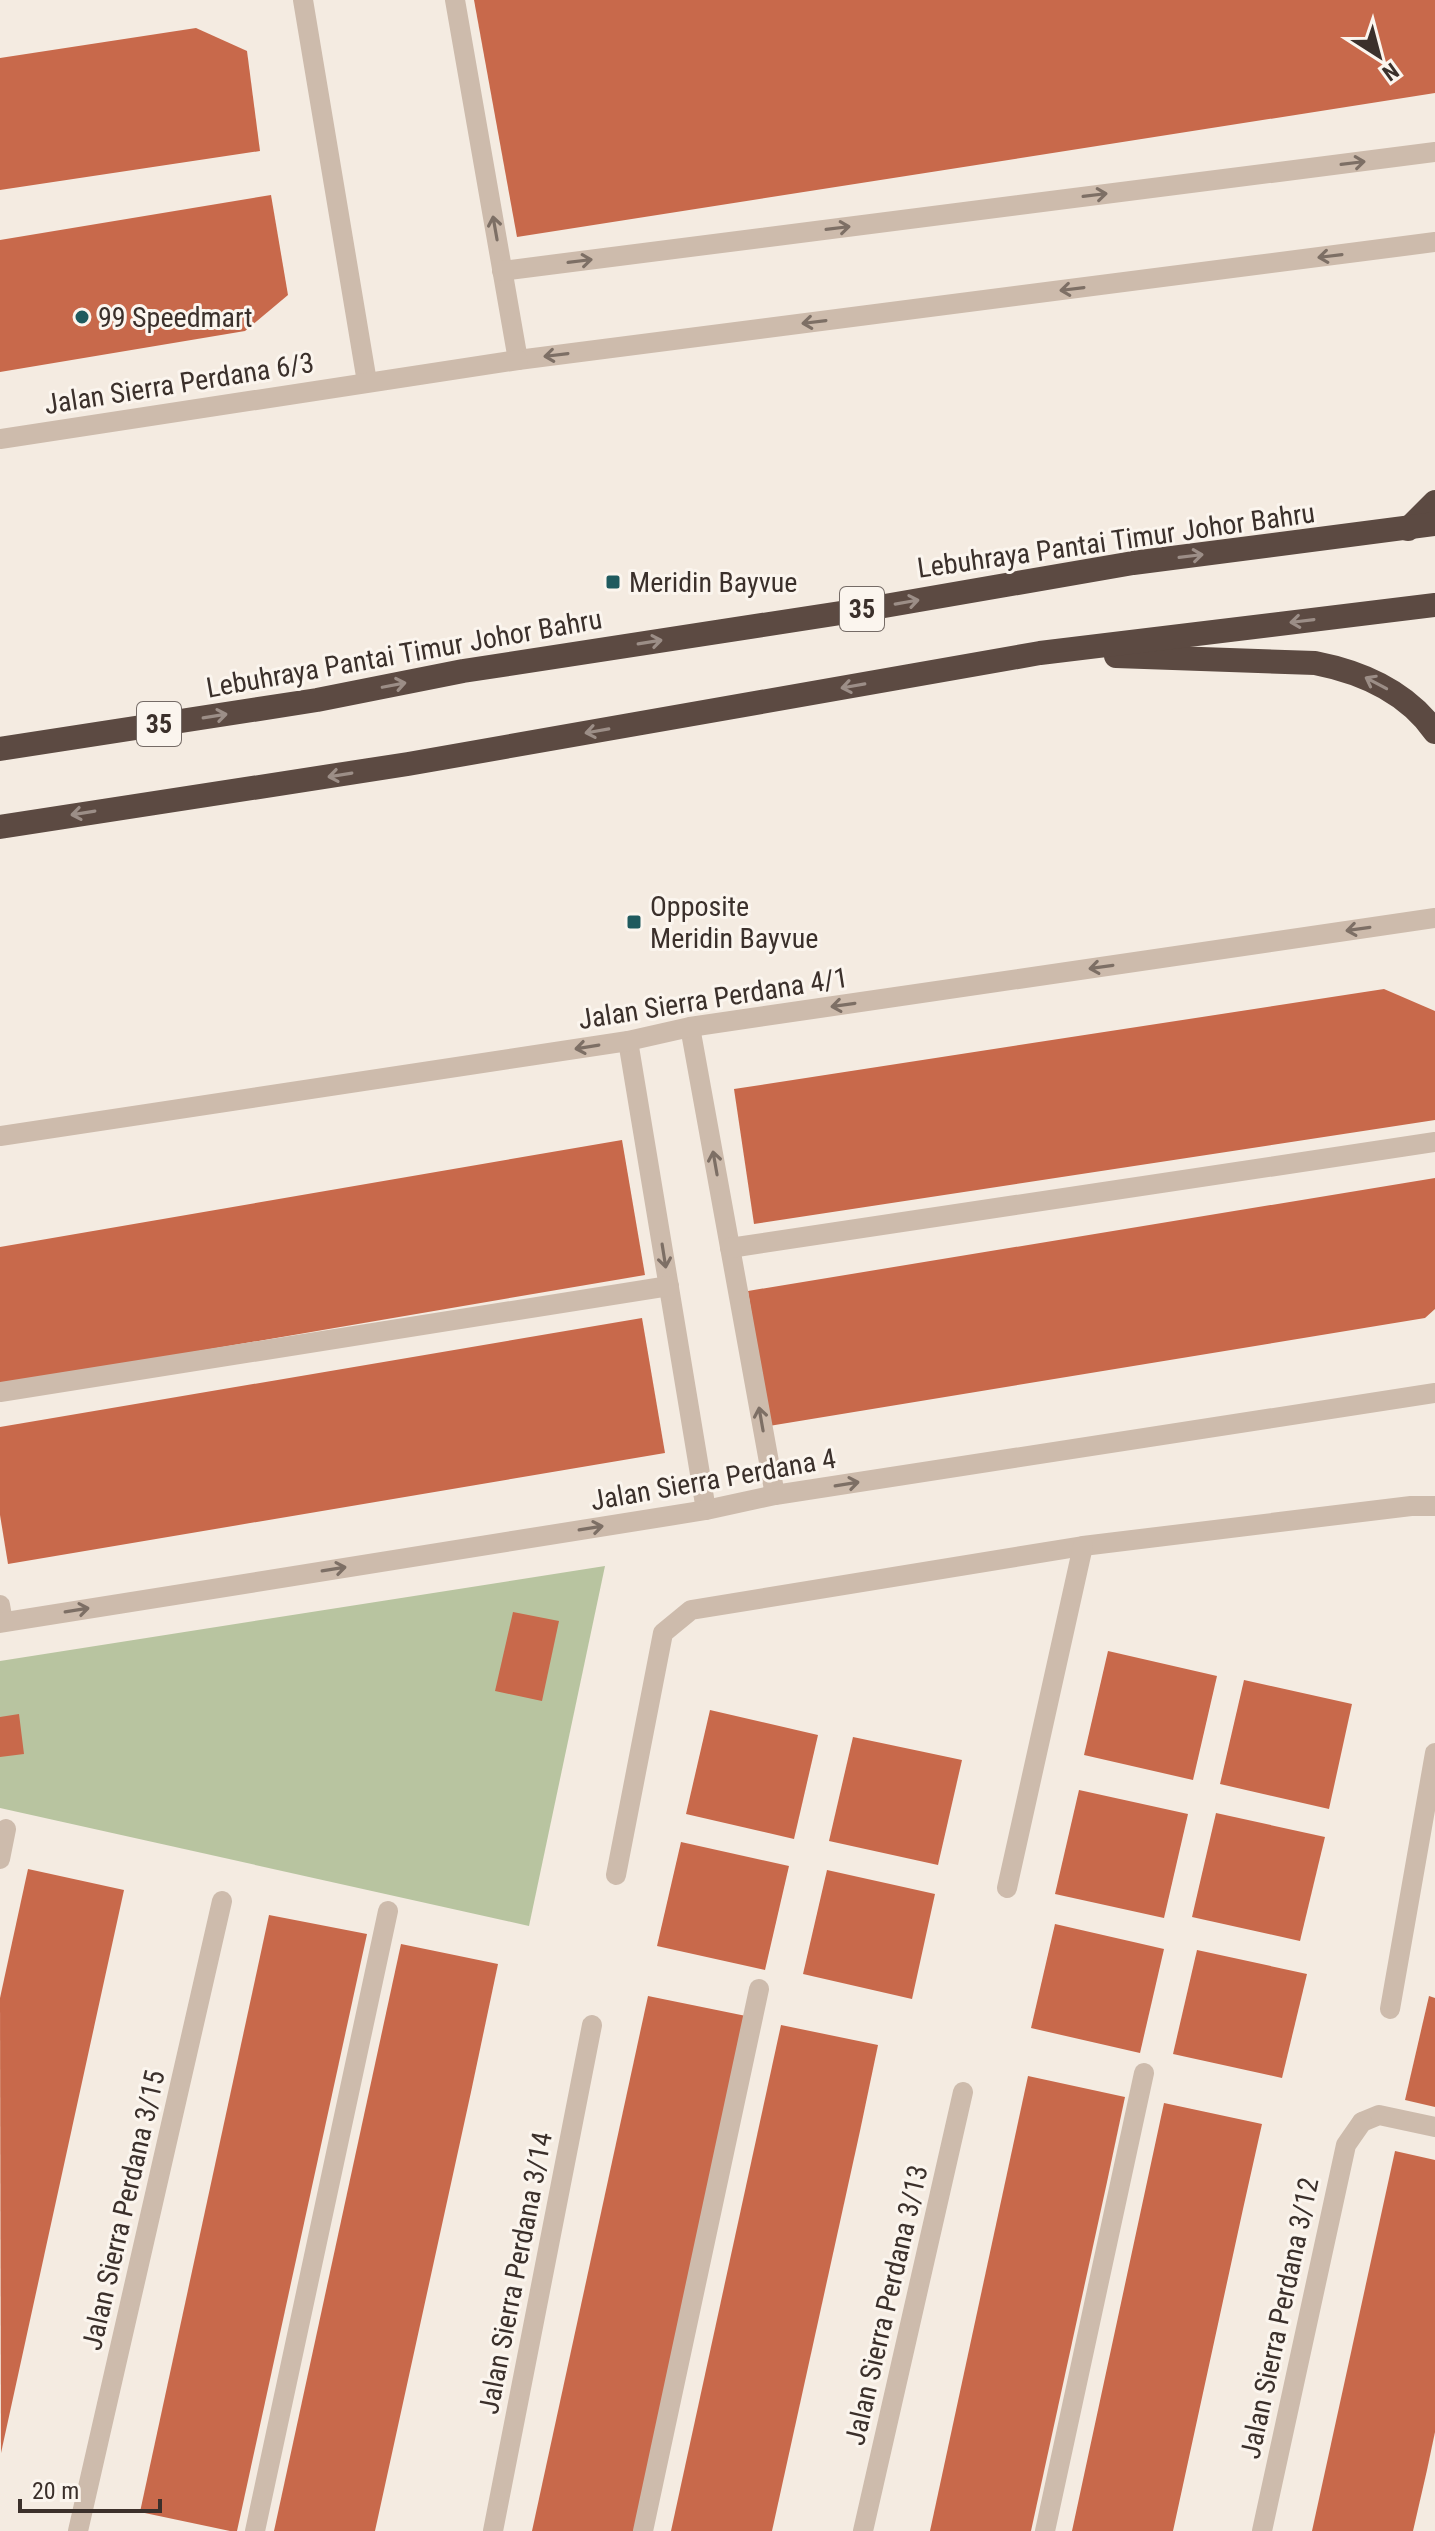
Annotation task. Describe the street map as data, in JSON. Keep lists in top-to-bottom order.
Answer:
{
  "streets": {
    "highway": ["Lebuhraya Pantai Timur Johor Bahru", "35"],
    "street": [
      "Jalan Sierra Perdana 6/3",
      "Jalan Sierra Perdana 4/1",
      "Jalan Sierra Perdana 4",
      "Jalan Sierra Perdana 3/15",
      "Jalan Sierra Perdana 3/14",
      "Jalan Sierra Perdana 3/13",
      "Jalan Sierra Perdana 3/12"
    ]
  },
  "one_way": ["Jalan Sierra Perdana 4/1", "Jalan Sierra Perdana 4"],
  "places": {
    "other": ["99 Speedmart"],
    "transit": ["Meridin Bayvue", "Opposite Meridin Bayvue"]
  },
  "scale_bar": "20 m",
  "north": "bottom right"
}
